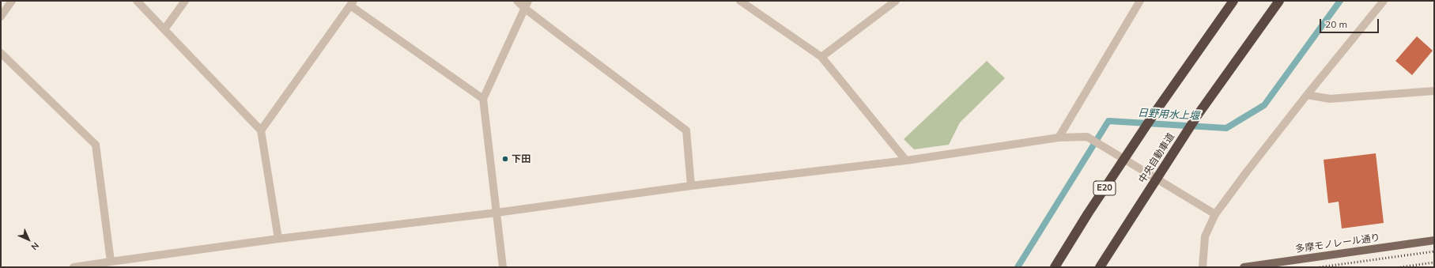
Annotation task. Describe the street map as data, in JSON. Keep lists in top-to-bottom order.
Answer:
{
  "streets": {
    "highway": ["中央自動車道", "E20"],
    "main road": ["多摩モノレール通り"]
  },
  "water": ["日野用水上堰"],
  "places": ["下田"],
  "scale_bar": "20 m",
  "north": "bottom right"
}
